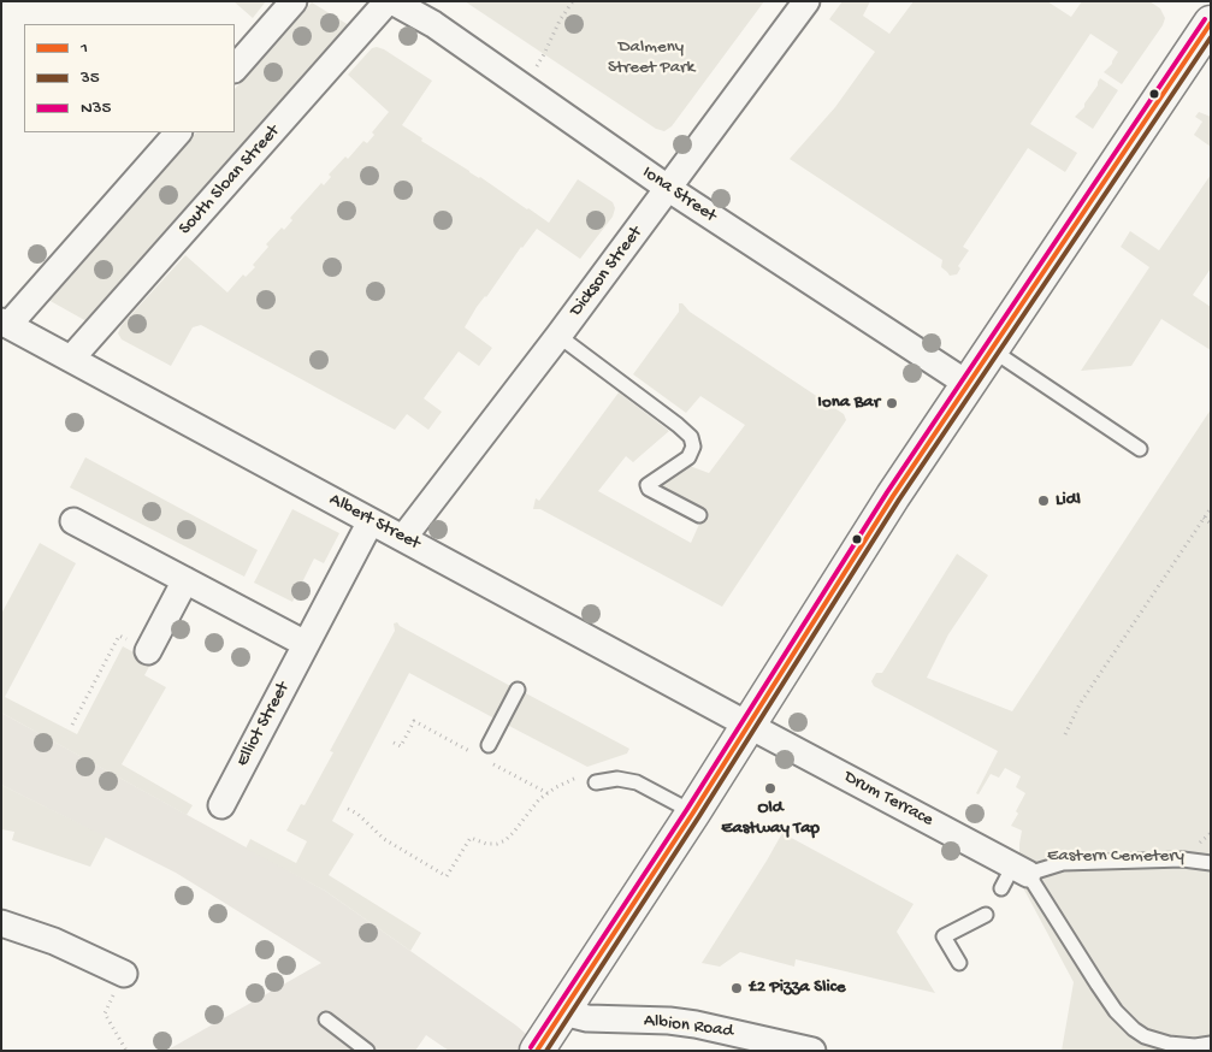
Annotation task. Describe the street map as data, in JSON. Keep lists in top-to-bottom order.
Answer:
{
  "streets": {
    "street": [
      "South Sloan Street",
      "Iona Street",
      "Dickson Street",
      "Albert Street",
      "Elliot Street",
      "Drum Terrace",
      "Albion Road"
    ]
  },
  "crossings": [
    ["South Sloan Street", "Iona Street"],
    ["South Sloan Street", "Albert Street"],
    ["Iona Street", "Dickson Street"],
    ["Dickson Street", "Albert Street"],
    ["Albert Street", "Elliot Street"],
    ["Albert Street", "Drum Terrace"]
  ],
  "parks": ["Dalmeny Street Park", "Eastern Cemetery"],
  "places": [
    "Iona Bar",
    "Lidl",
    "Old Eastway Tap",
    "£2 Pizza Slice"
  ],
  "lines": ["transit line N35", "transit line 1", "transit line 35"],
  "legend": ["1", "35", "N35"]
}
